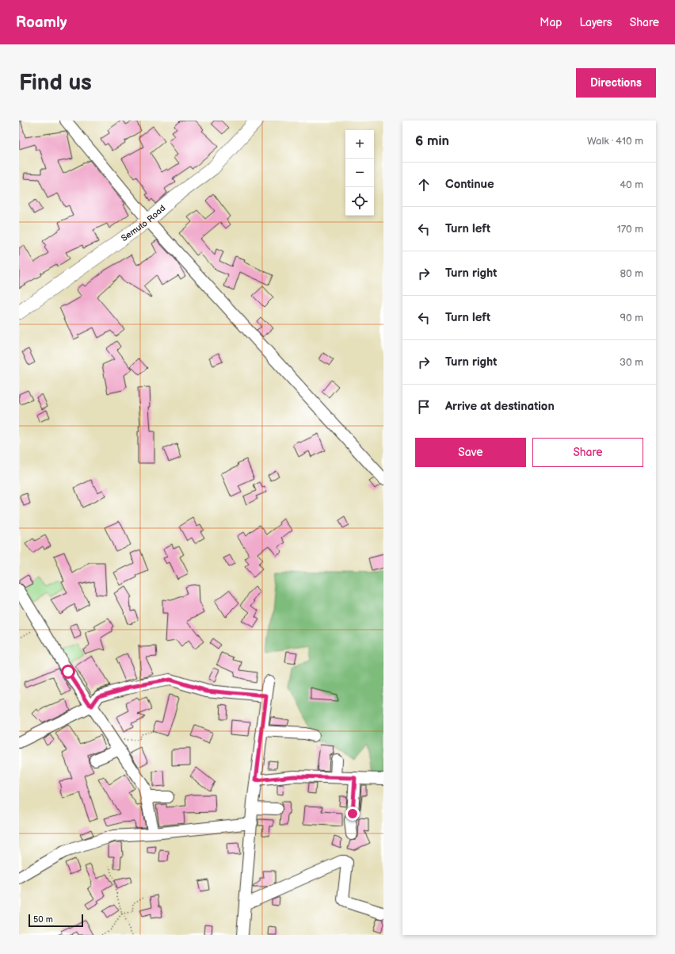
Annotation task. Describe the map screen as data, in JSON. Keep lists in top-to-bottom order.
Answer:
{
  "streets": {
    "main road": ["Semuto Road"]
  },
  "scale_bar": "50 m",
  "page": {
    "header": "Roamly",
    "nav": ["Map", "Layers", "Share"],
    "buttons": [
      "Directions",
      ["Save", "Share"]
    ],
    "title": "Find us",
    "heading": ["6 min", "Walk · 410 m"],
    "map_buttons": ["+", "−"],
    "list": [
      ["Continue", "40 m"],
      ["Turn left", "170 m"],
      ["Turn right", "80 m"],
      ["Turn left", "90 m"],
      ["Turn right", "30 m"],
      "Arrive at destination"
    ],
    "scale": "50 m"
  }
}
